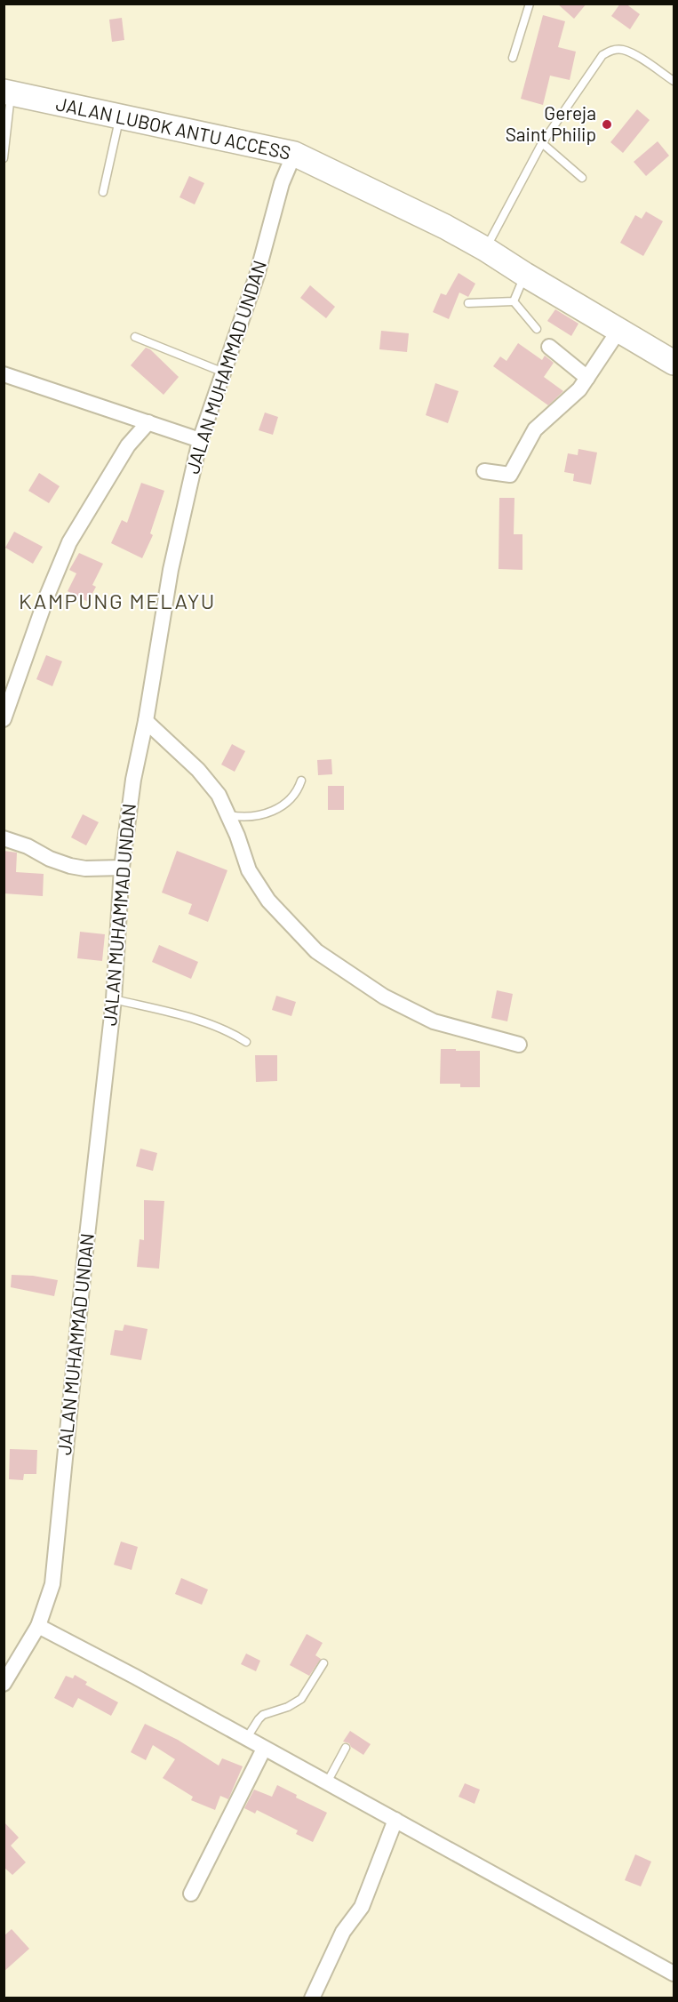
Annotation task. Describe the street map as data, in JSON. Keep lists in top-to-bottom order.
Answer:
{
  "streets": {
    "main road": ["JALAN LUBOK ANTU ACCESS"],
    "street": ["JALAN MUHAMMAD UNDAN"]
  },
  "crossings": [
    ["JALAN LUBOK ANTU ACCESS", "JALAN MUHAMMAD UNDAN"]
  ],
  "districts": ["KAMPUNG MELAYU"],
  "places": ["Gereja Saint Philip"]
}
